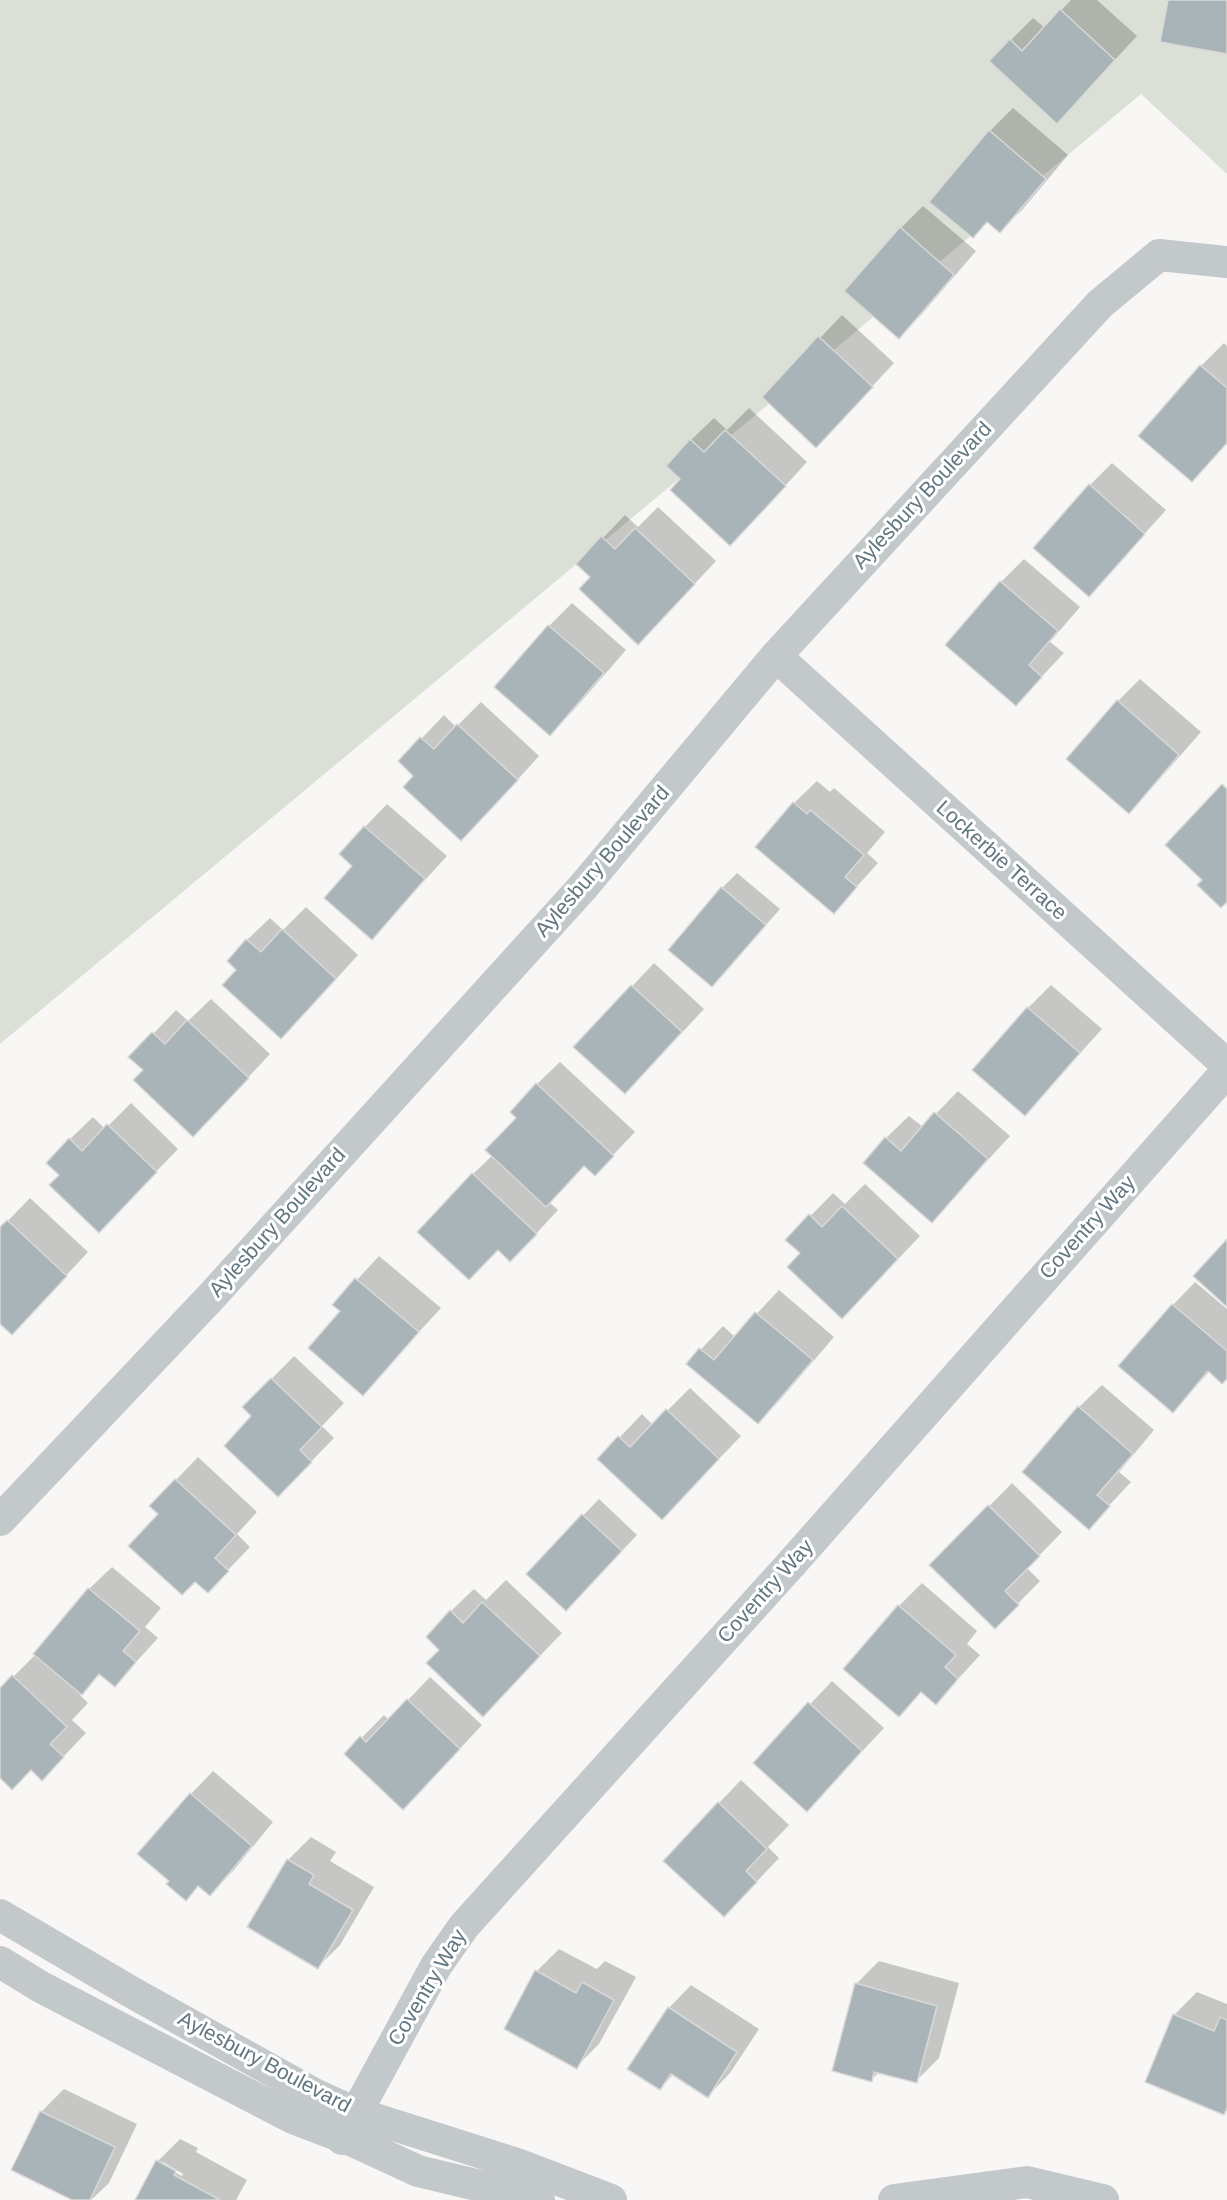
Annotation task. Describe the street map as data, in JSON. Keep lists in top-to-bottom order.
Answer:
{
  "streets": {
    "street": ["Aylesbury Boulevard", "Lockerbie Terrace", "Coventry Way"]
  },
  "crossings": [
    ["Aylesbury Boulevard", "Lockerbie Terrace"],
    ["Aylesbury Boulevard", "Coventry Way"]
  ]
}
